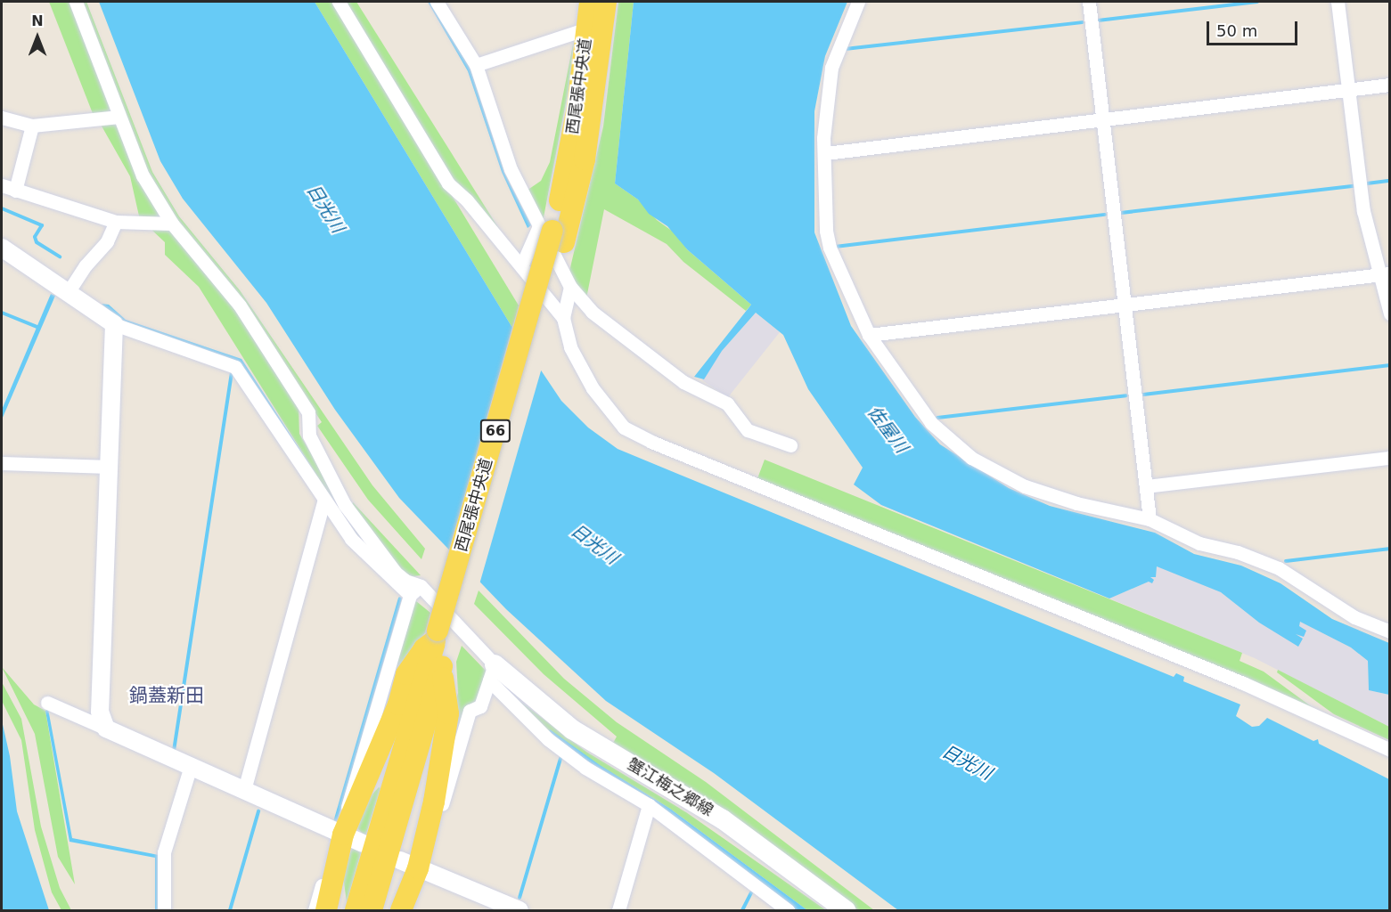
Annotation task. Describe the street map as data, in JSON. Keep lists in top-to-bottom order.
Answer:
{
  "streets": {
    "main road": ["西尾張中央道", "66", "蟹江梅之郷線"]
  },
  "crossings": [
    ["西尾張中央道", "66"]
  ],
  "districts": ["鍋蓋新田"],
  "water": ["日光川", "佐屋川"],
  "scale_bar": "50 m",
  "north": "top"
}
